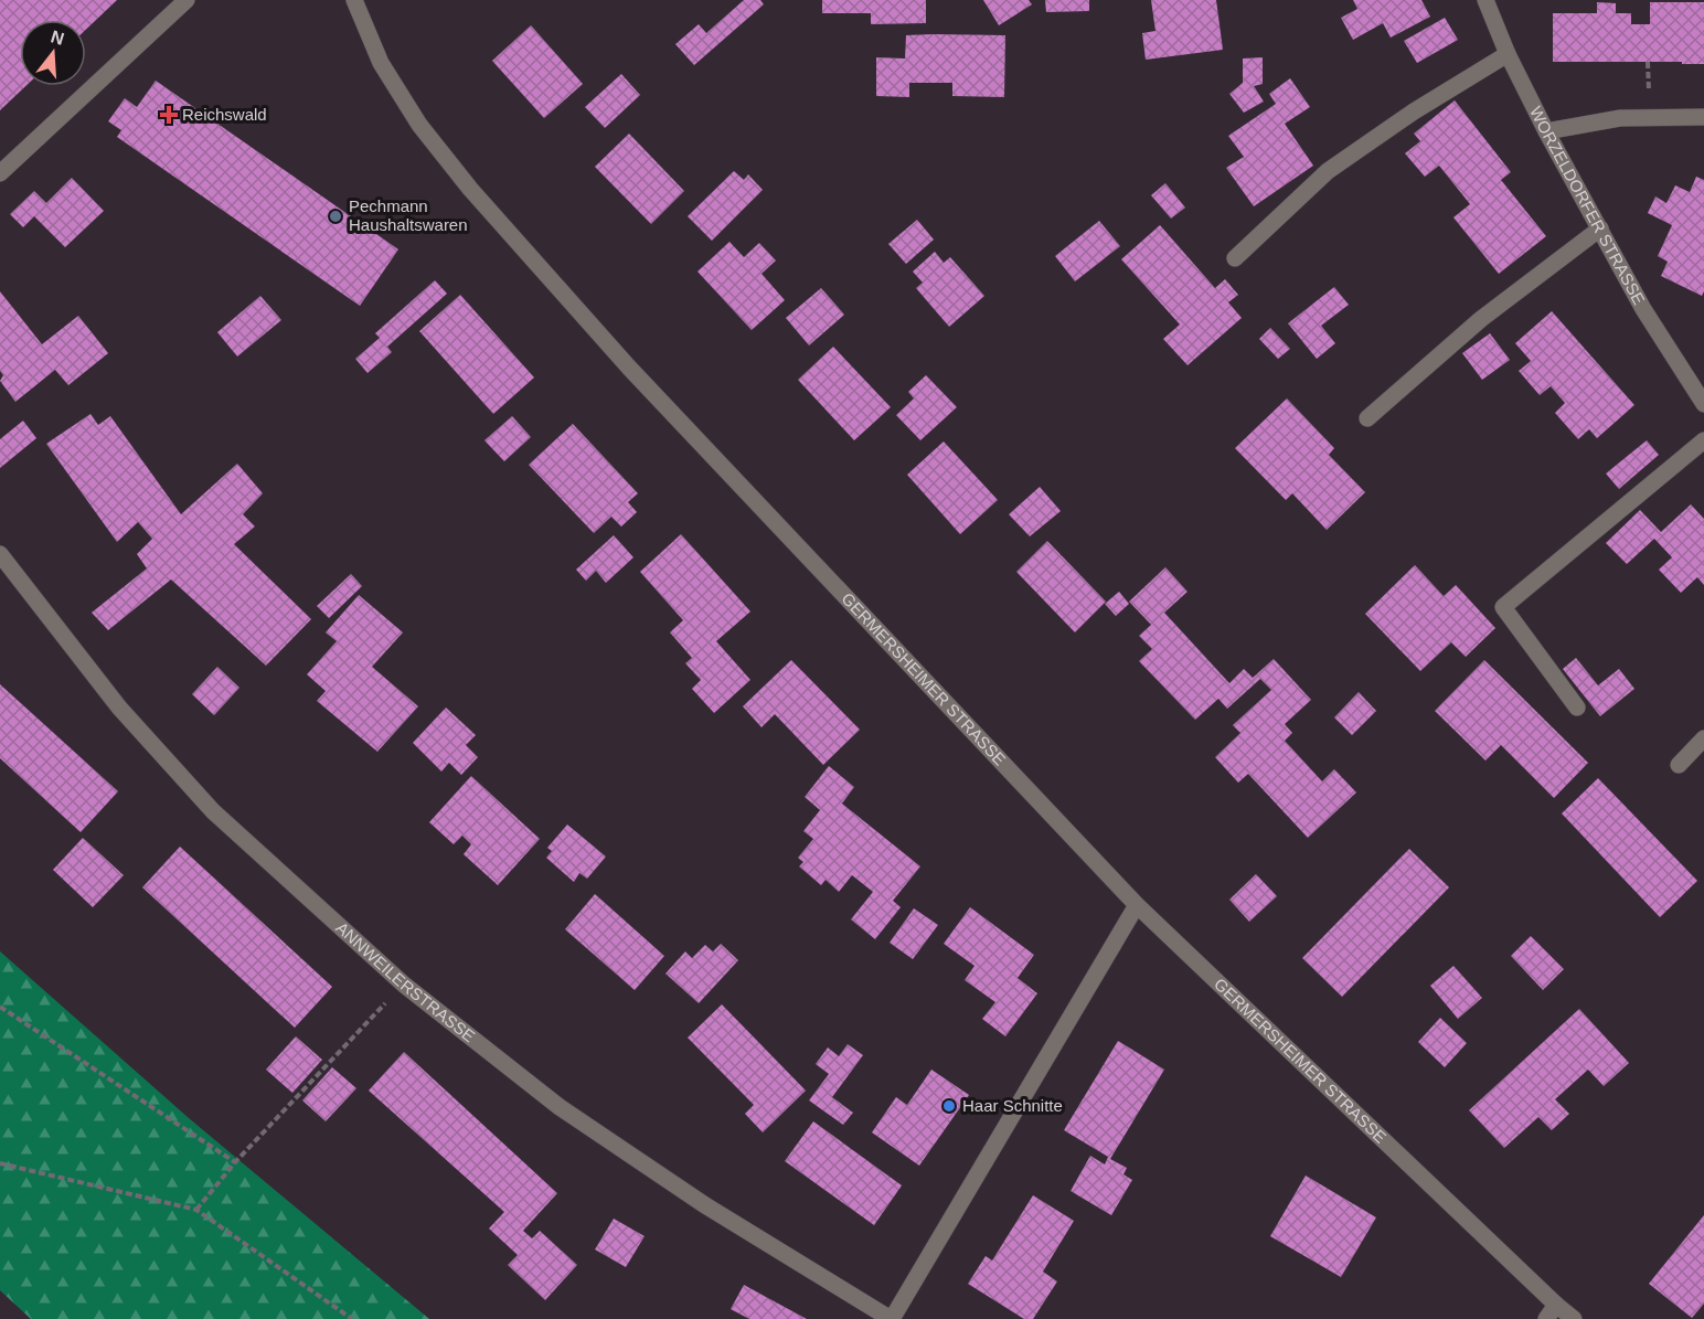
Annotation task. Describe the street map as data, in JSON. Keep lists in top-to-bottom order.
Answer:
{
  "streets": {
    "street": ["WORZELDORFER STRASSE", "GERMERSHEIMER STRASSE", "ANNWEILERSTRASSE"]
  },
  "places": {
    "health": ["Reichswald"],
    "other": ["Pechmann Haushaltswaren", "Haar Schnitte"]
  },
  "north": "top"
}
